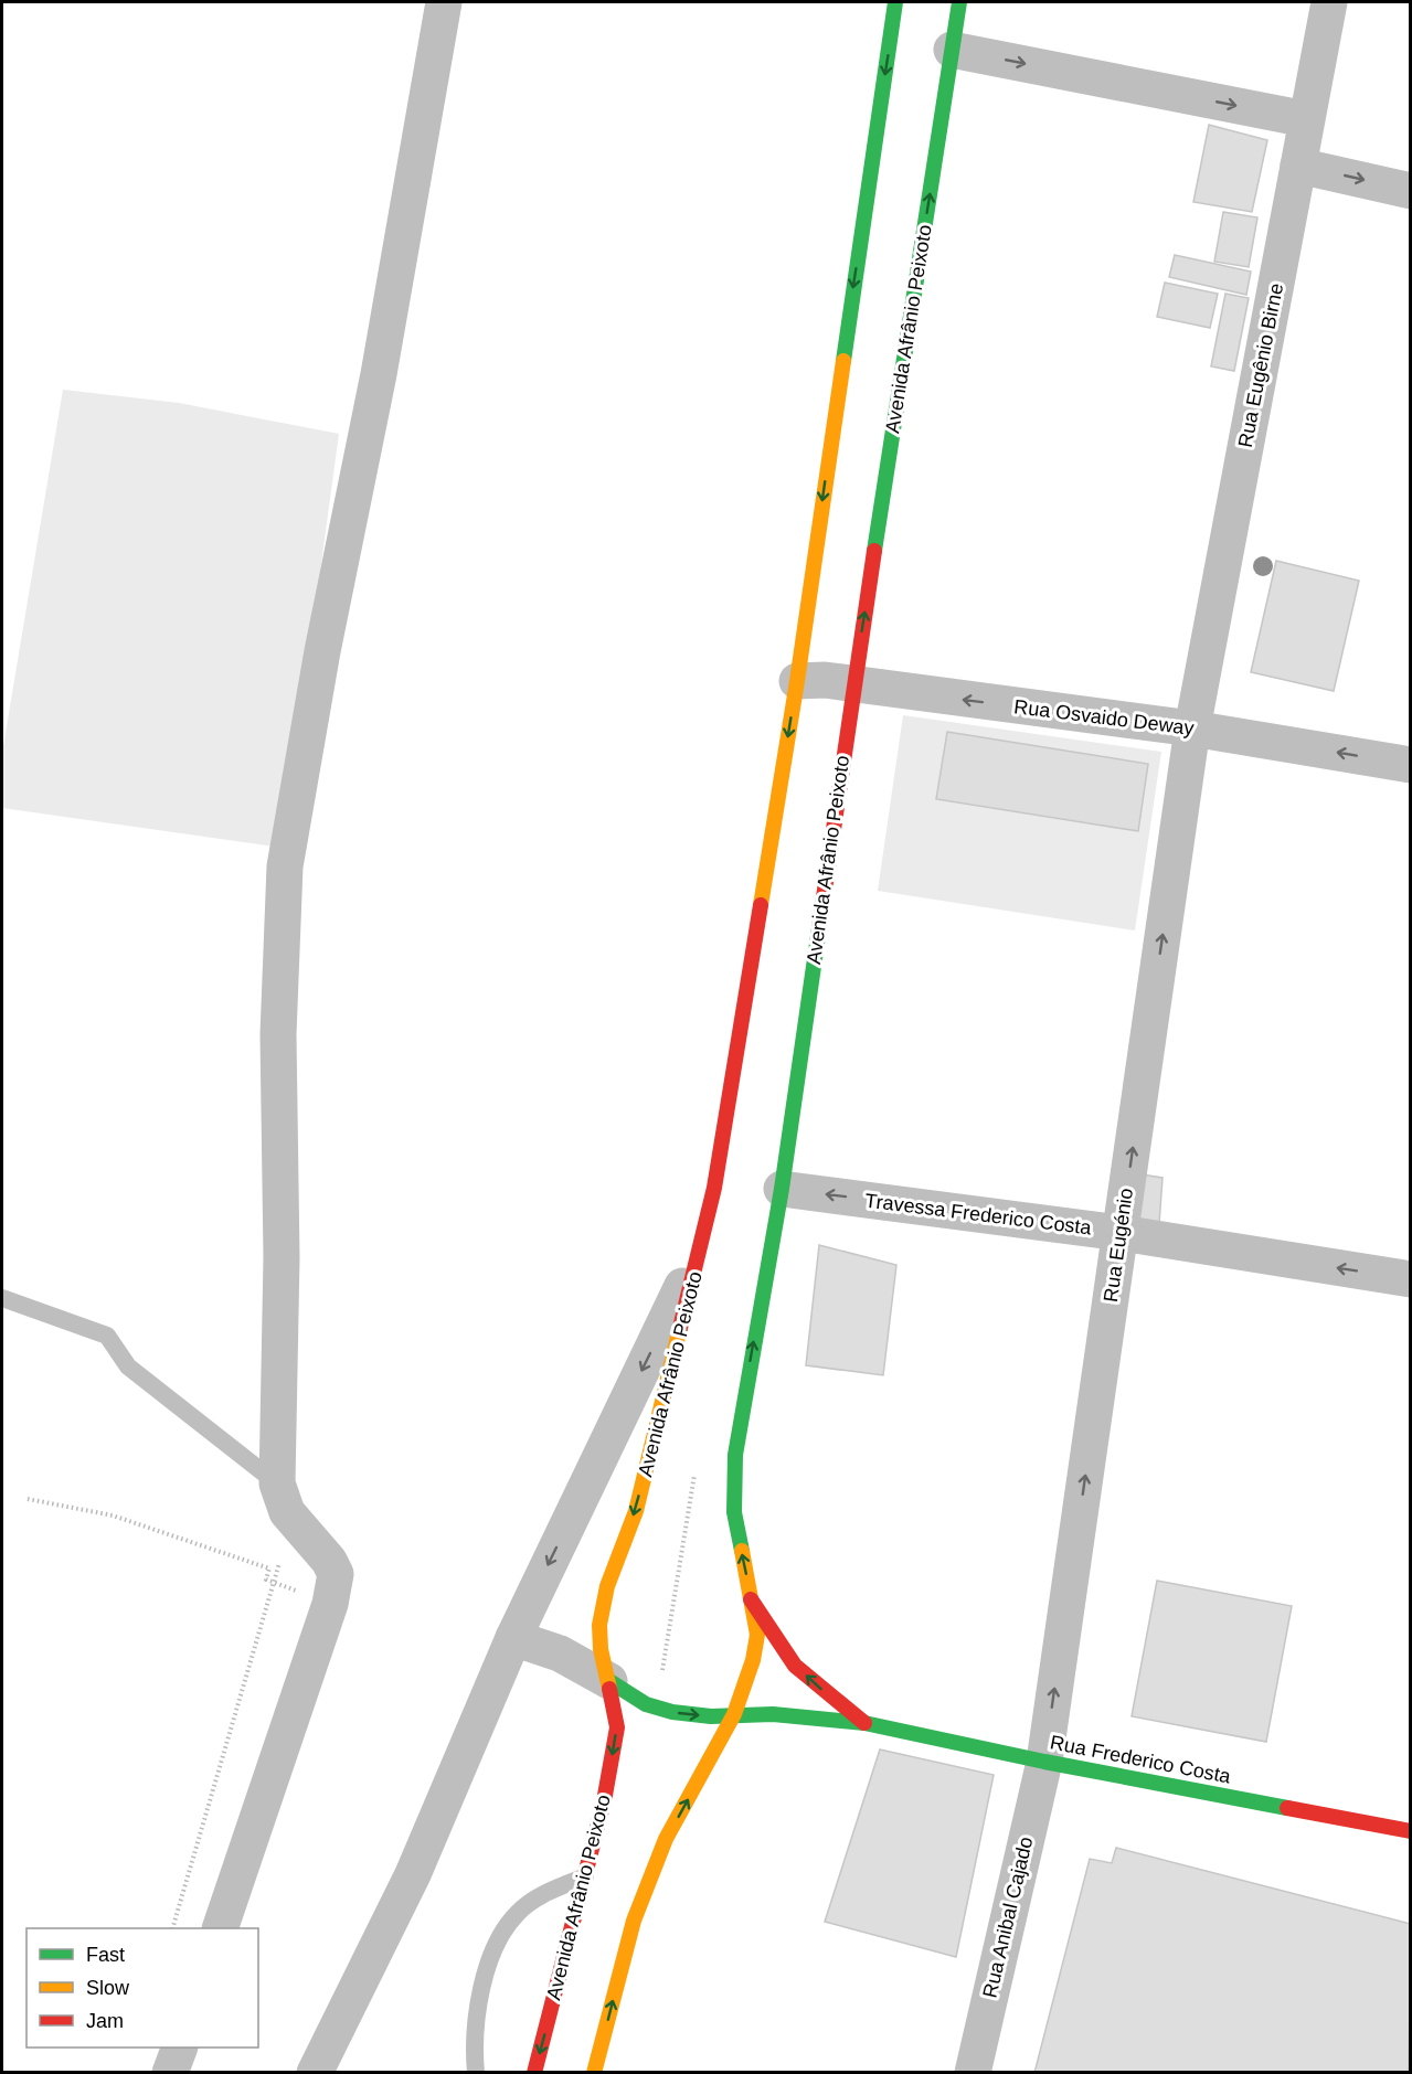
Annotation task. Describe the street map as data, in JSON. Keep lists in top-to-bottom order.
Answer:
{
  "streets": {
    "main road": ["Avenida Afrânio Peixoto", "Rua Frederico Costa"],
    "street": [
      "Rua Eugênio Birne",
      "Rua Osvaido Deway",
      "Travessa Frederico Costa",
      "Rua Eugénio",
      "Rua Anibal Cajado"
    ]
  },
  "crossings": [
    ["Avenida Afrânio Peixoto", "Rua Osvaido Deway"],
    ["Avenida Afrânio Peixoto", "Travessa Frederico Costa"],
    ["Avenida Afrânio Peixoto", "Rua Frederico Costa"],
    ["Rua Eugênio Birne", "Rua Osvaido Deway"],
    ["Rua Eugênio Birne", "Rua Eugénio"],
    ["Rua Osvaido Deway", "Rua Eugénio"],
    ["Travessa Frederico Costa", "Rua Eugénio"],
    ["Rua Eugénio", "Rua Frederico Costa"],
    ["Rua Eugénio", "Rua Anibal Cajado"],
    ["Rua Frederico Costa", "Rua Anibal Cajado"]
  ],
  "one_way": ["Rua Osvaido Deway", "Travessa Frederico Costa", "Rua Eugénio"],
  "legend": ["Fast", "Slow", "Jam"]
}
